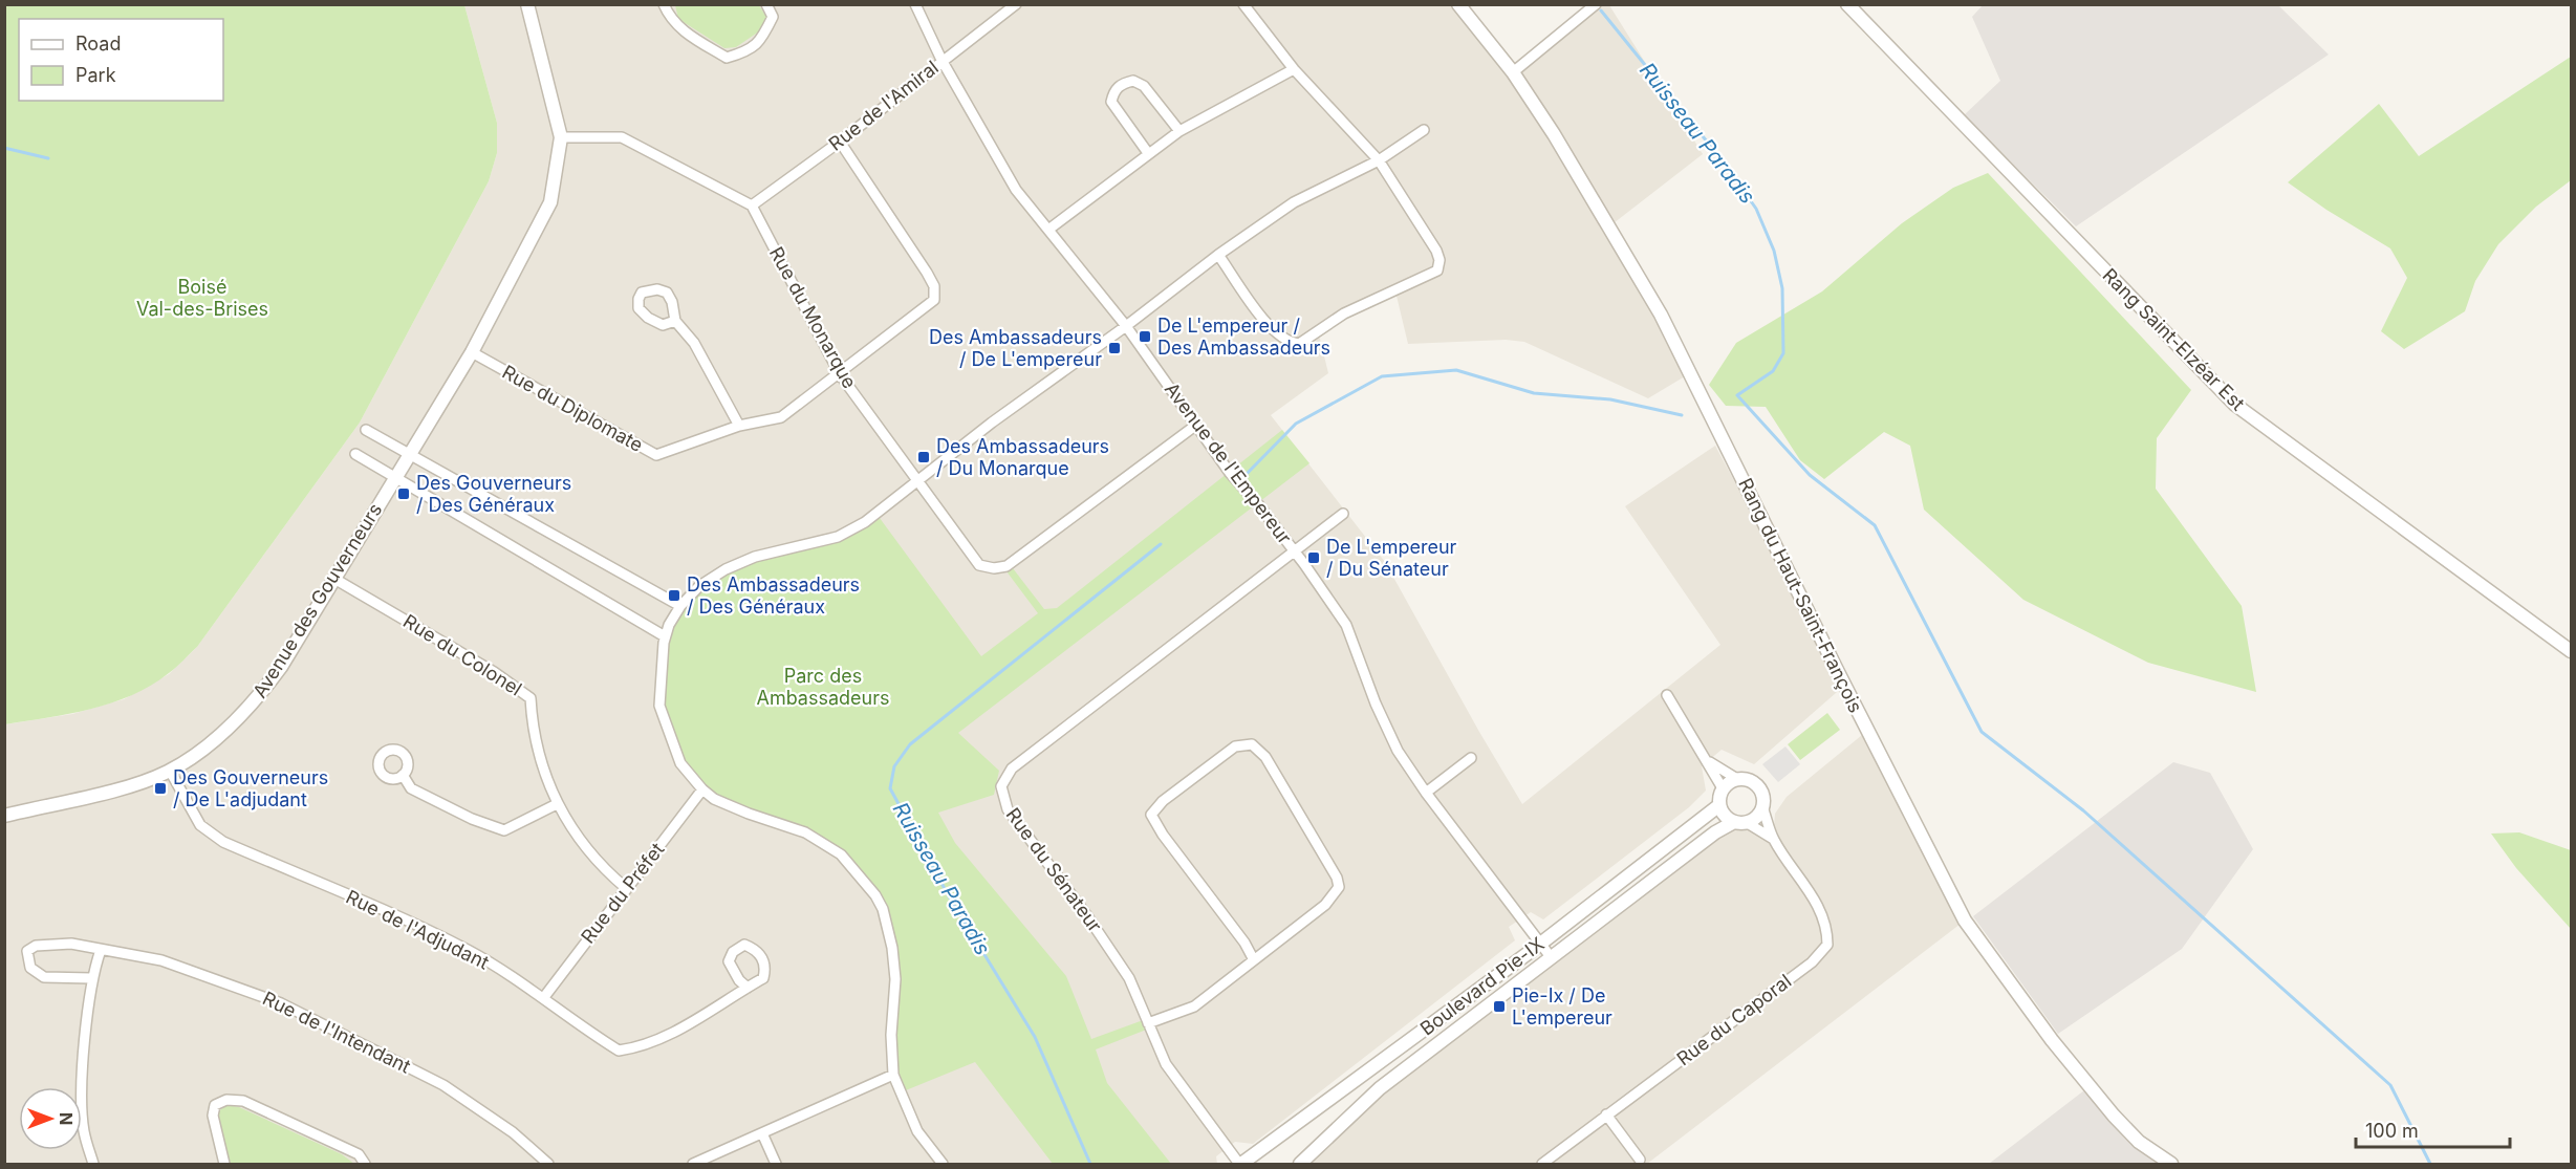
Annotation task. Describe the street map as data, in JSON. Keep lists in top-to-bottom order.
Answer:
{
  "streets": {
    "street": [
      "Rue de l'Amiral",
      "Rue du Monarque",
      "Rang Saint-Elzéar Est",
      "Rue du Diplomate",
      "Avenue de l'Empereur",
      "Rang du Haut-Saint-François",
      "Avenue des Gouverneurs",
      "Rue du Colonel",
      "Rue du Sénateur",
      "Rue du Préfet",
      "Rue de l'Adjudant",
      "Boulevard Pie-IX",
      "Rue du Caporal",
      "Rue de l'Intendant"
    ]
  },
  "crossings": [
    ["Rue de l'Amiral", "Rue du Monarque"],
    ["Rue de l'Amiral", "Rue du Diplomate"],
    ["Rue de l'Amiral", "Avenue de l'Empereur"],
    ["Rue du Monarque", "Rue du Diplomate"],
    ["Rue du Monarque", "Avenue de l'Empereur"],
    ["Rue du Diplomate", "Avenue des Gouverneurs"],
    ["Avenue de l'Empereur", "Rue du Sénateur"],
    ["Avenue de l'Empereur", "Boulevard Pie-IX"],
    ["Avenue des Gouverneurs", "Rue du Colonel"],
    ["Avenue des Gouverneurs", "Rue de l'Adjudant"],
    ["Rue du Colonel", "Rue du Préfet"],
    ["Rue du Sénateur", "Boulevard Pie-IX"],
    ["Rue du Préfet", "Rue de l'Adjudant"],
    ["Boulevard Pie-IX", "Rue du Caporal"]
  ],
  "water": ["Ruisseau Paradis"],
  "parks": ["Boisé Val-des-Brises", "Parc des Ambassadeurs"],
  "places": {
    "transit": [
      "De L'empereur / Des Ambassadeurs",
      "Des Ambassadeurs / De L'empereur",
      "Des Ambassadeurs / Du Monarque",
      "Des Gouverneurs / Des Généraux",
      "De L'empereur / Du Sénateur",
      "Des Ambassadeurs / Des Généraux",
      "Des Gouverneurs / De L'adjudant",
      "Pie-Ix / De L'empereur"
    ]
  },
  "legend": ["Road", "Park"],
  "scale_bar": "100 m",
  "north": "right"
}
